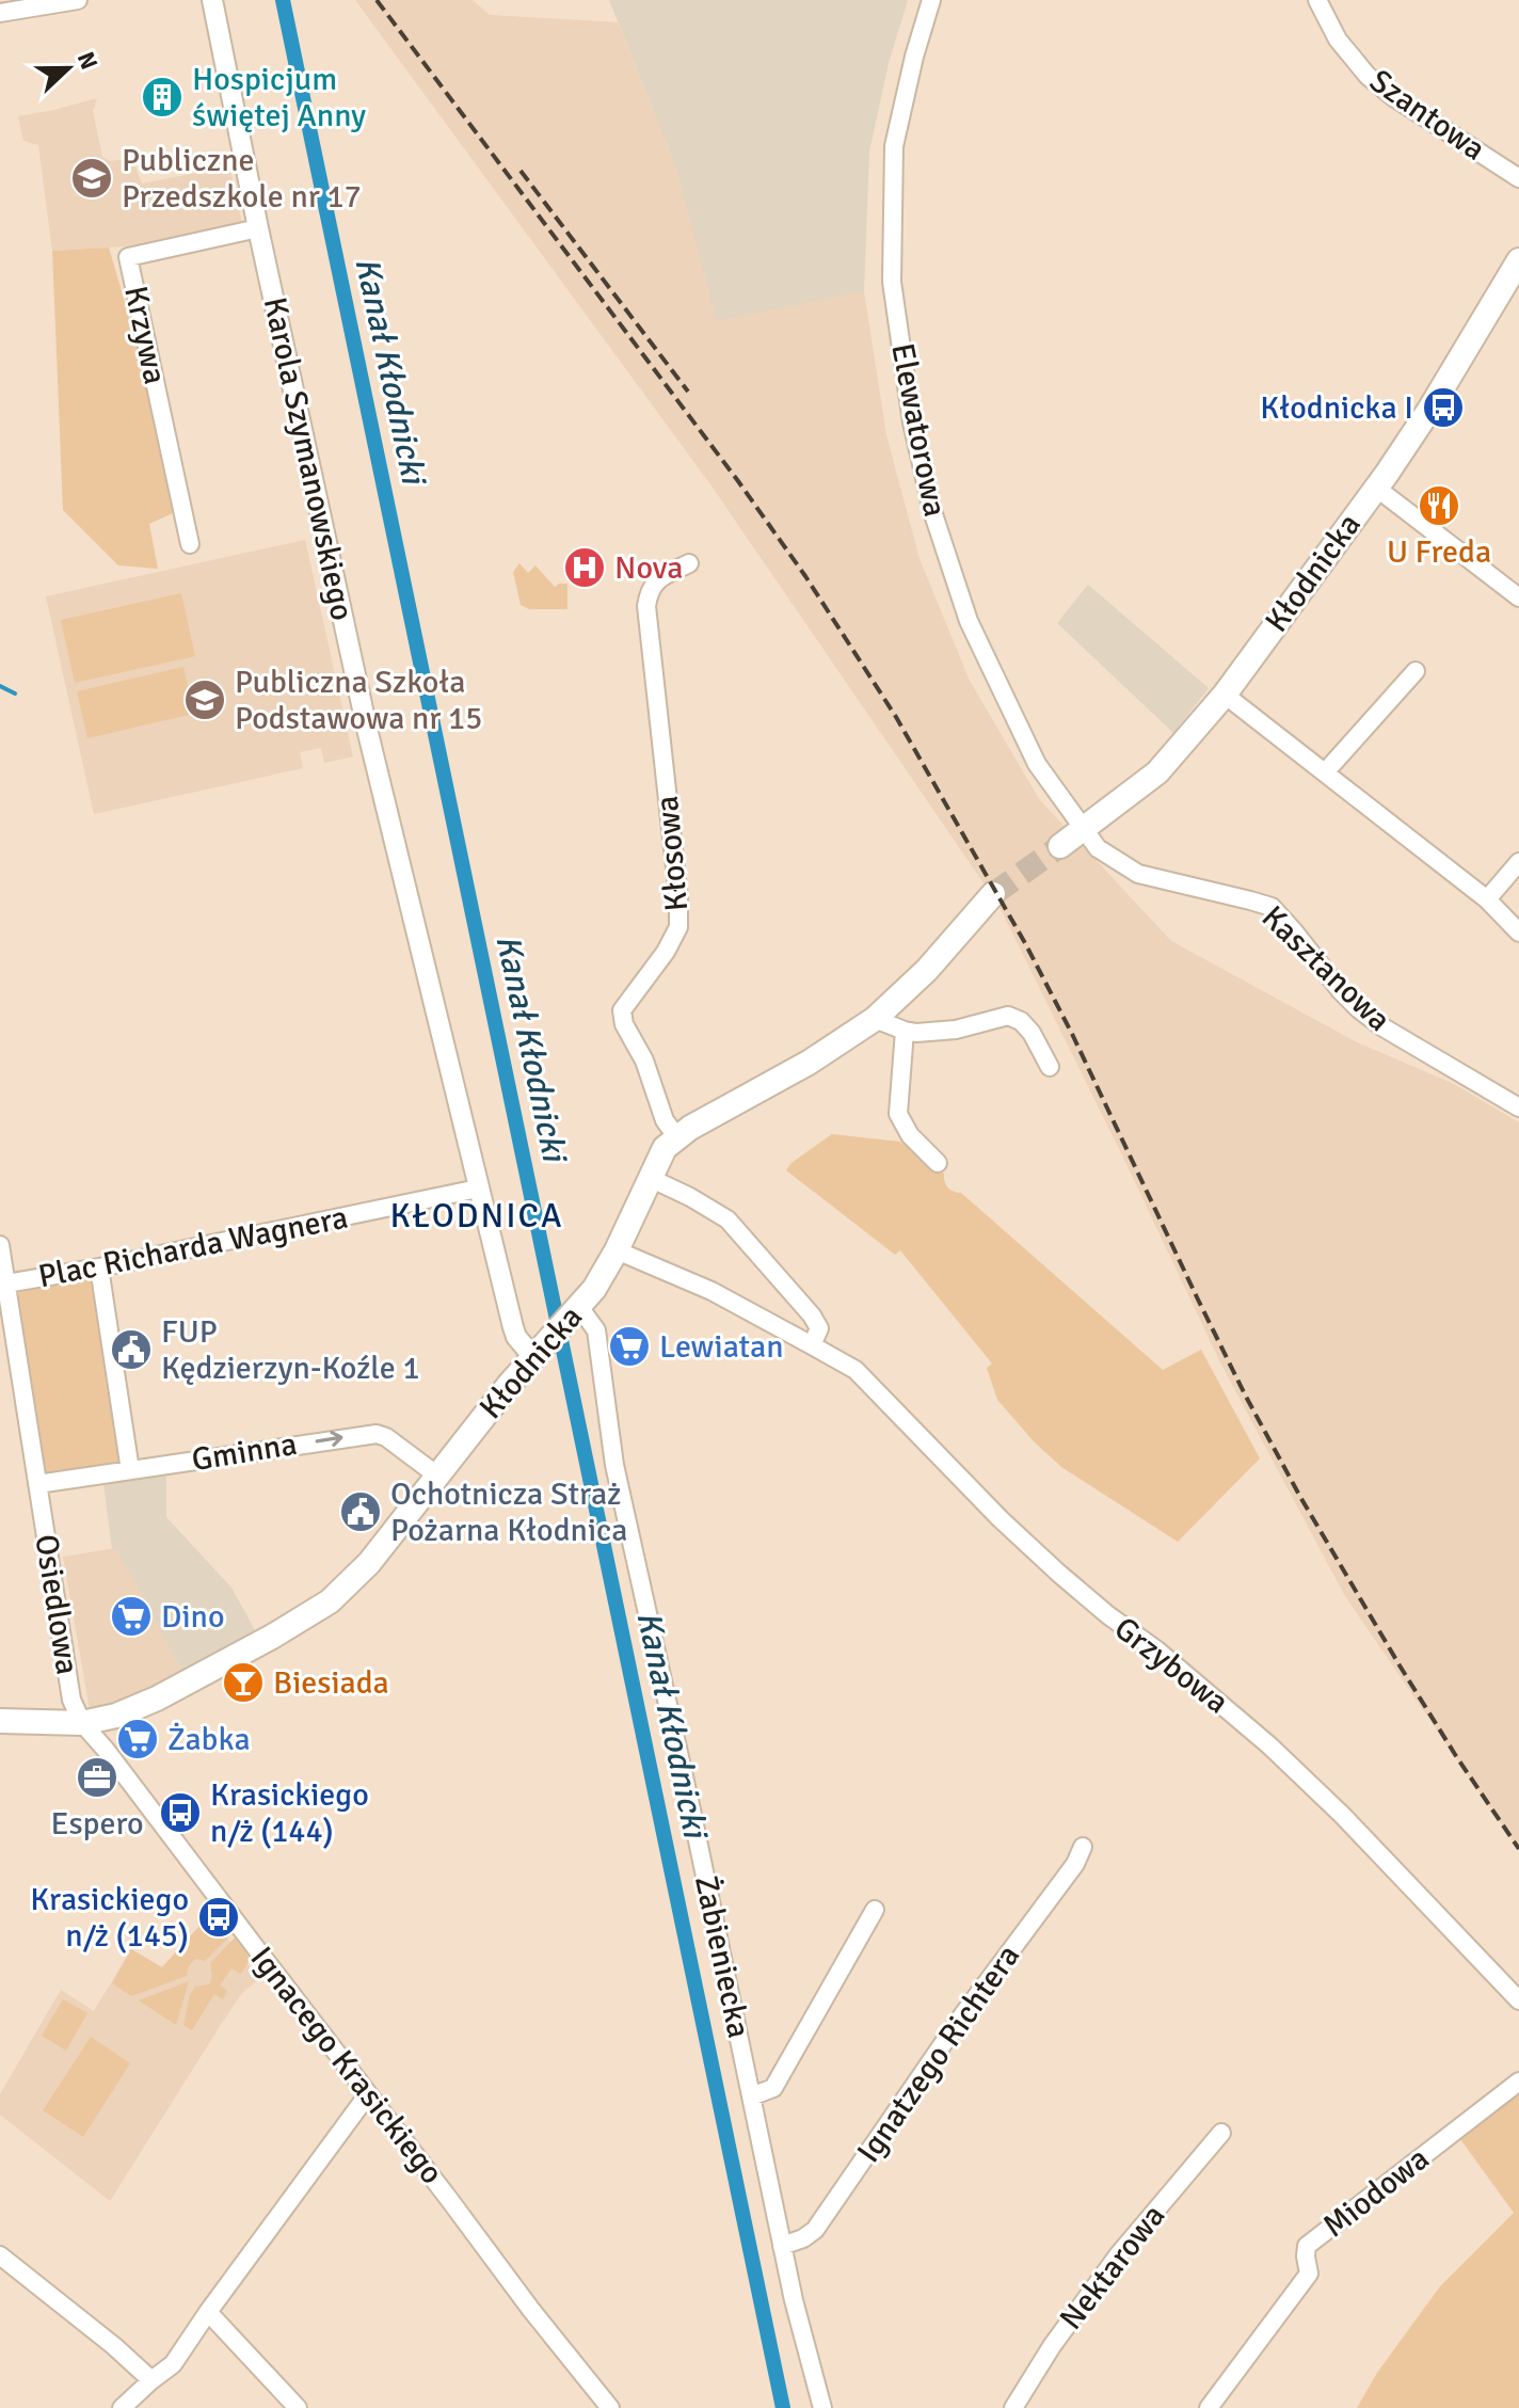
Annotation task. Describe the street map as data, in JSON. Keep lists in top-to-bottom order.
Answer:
{
  "streets": {
    "main road": ["Kłodnicka"],
    "street": [
      "Szantowa",
      "Krzywa",
      "Elewatorowa",
      "Karola Szymanowskiego",
      "Kłosowa",
      "Kasztanowa",
      "Plac Richarda Wagnera",
      "Gminna",
      "Osiedlowa",
      "Grzybowa",
      "Żabieniecka",
      "Ignatzego Richtera",
      "Ignacego Krasickiego",
      "Miodowa",
      "Nektarowa"
    ]
  },
  "crossings": [
    ["Krzywa", "Karola Szymanowskiego"],
    ["Elewatorowa", "Kłodnicka"],
    ["Elewatorowa", "Kasztanowa"],
    ["Karola Szymanowskiego", "Kłodnicka"],
    ["Karola Szymanowskiego", "Plac Richarda Wagnera"],
    ["Kłodnicka", "Kłosowa"],
    ["Kłodnicka", "Kasztanowa"],
    ["Kłodnicka", "Gminna"],
    ["Kłodnicka", "Osiedlowa"],
    ["Kłodnicka", "Grzybowa"],
    ["Kłodnicka", "Żabieniecka"],
    ["Kłodnicka", "Ignacego Krasickiego"],
    ["Plac Richarda Wagnera", "Gminna"],
    ["Plac Richarda Wagnera", "Osiedlowa"],
    ["Gminna", "Osiedlowa"],
    ["Osiedlowa", "Ignacego Krasickiego"],
    ["Żabieniecka", "Ignatzego Richtera"]
  ],
  "one_way": ["Gminna"],
  "districts": ["KŁODNICA"],
  "water": ["Kanał Kłodnicki"],
  "places": {
    "building": ["Hospicjum świętej Anny"],
    "school or university": ["Publiczne Przedszkole nr 17", "Publiczna Szkoła Podstawowa nr 15"],
    "bus stop": ["Kłodnicka I", "Krasickiego n/ż (144)", "Krasickiego n/ż (145)"],
    "restaurant": ["U Freda"],
    "hospital": ["Nova"],
    "supermarket": ["Lewiatan", "Dino", "Żabka"],
    "public building": ["FUP Kędzierzyn-Koźle 1", "Ochotnicza Straż Pożarna Kłodnica"],
    "bar": ["Biesiada"],
    "office": ["Espero"]
  },
  "north": "right"
}
